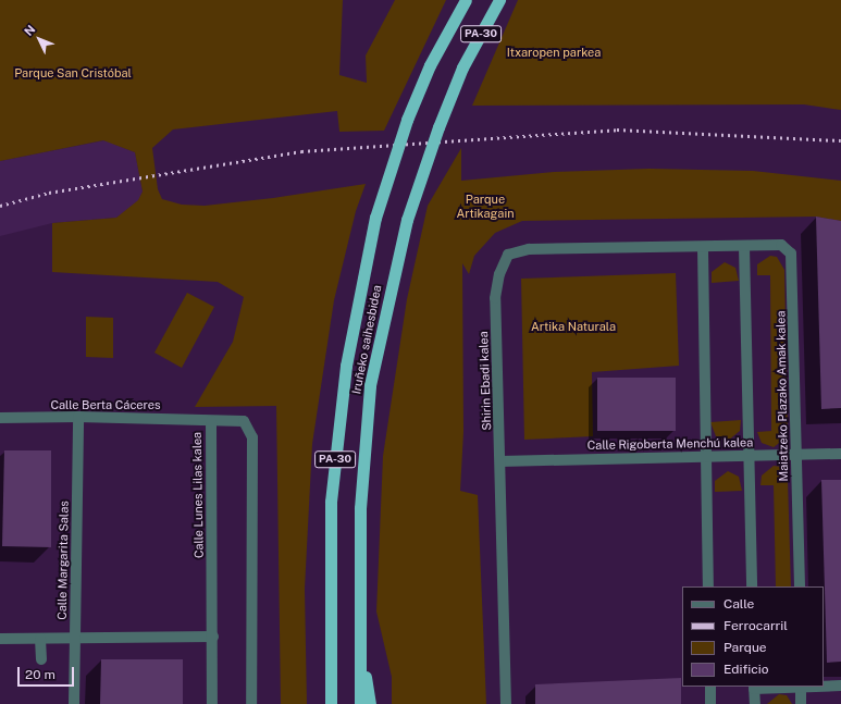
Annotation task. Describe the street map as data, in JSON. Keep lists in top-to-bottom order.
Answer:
{
  "streets": {
    "highway": ["PA-30", "Iruñeko saihesbidea"],
    "street": [
      "Shirin Ebadi kalea",
      "Maiatzeko Plazako Amak kalea",
      "Calle Berta Cáceres",
      "Calle Rigoberta Menchú kalea",
      "Calle Lunes Lilas kalea",
      "Calle Margarita Salas"
    ]
  },
  "crossings": [
    ["Shirin Ebadi kalea", "Maiatzeko Plazako Amak kalea"],
    ["Shirin Ebadi kalea", "Calle Rigoberta Menchú kalea"],
    ["Maiatzeko Plazako Amak kalea", "Calle Rigoberta Menchú kalea"],
    ["Calle Berta Cáceres", "Calle Lunes Lilas kalea"],
    ["Calle Berta Cáceres", "Calle Margarita Salas"]
  ],
  "parks": [
    "Itxaropen parkea",
    "Parque San Cristóbal",
    "Parque Artikagain",
    "Artika Naturala"
  ],
  "legend": [
    "Calle",
    "Ferrocarril",
    "Parque",
    "Edificio"
  ],
  "scale_bar": "20 m",
  "north": "top left"
}
